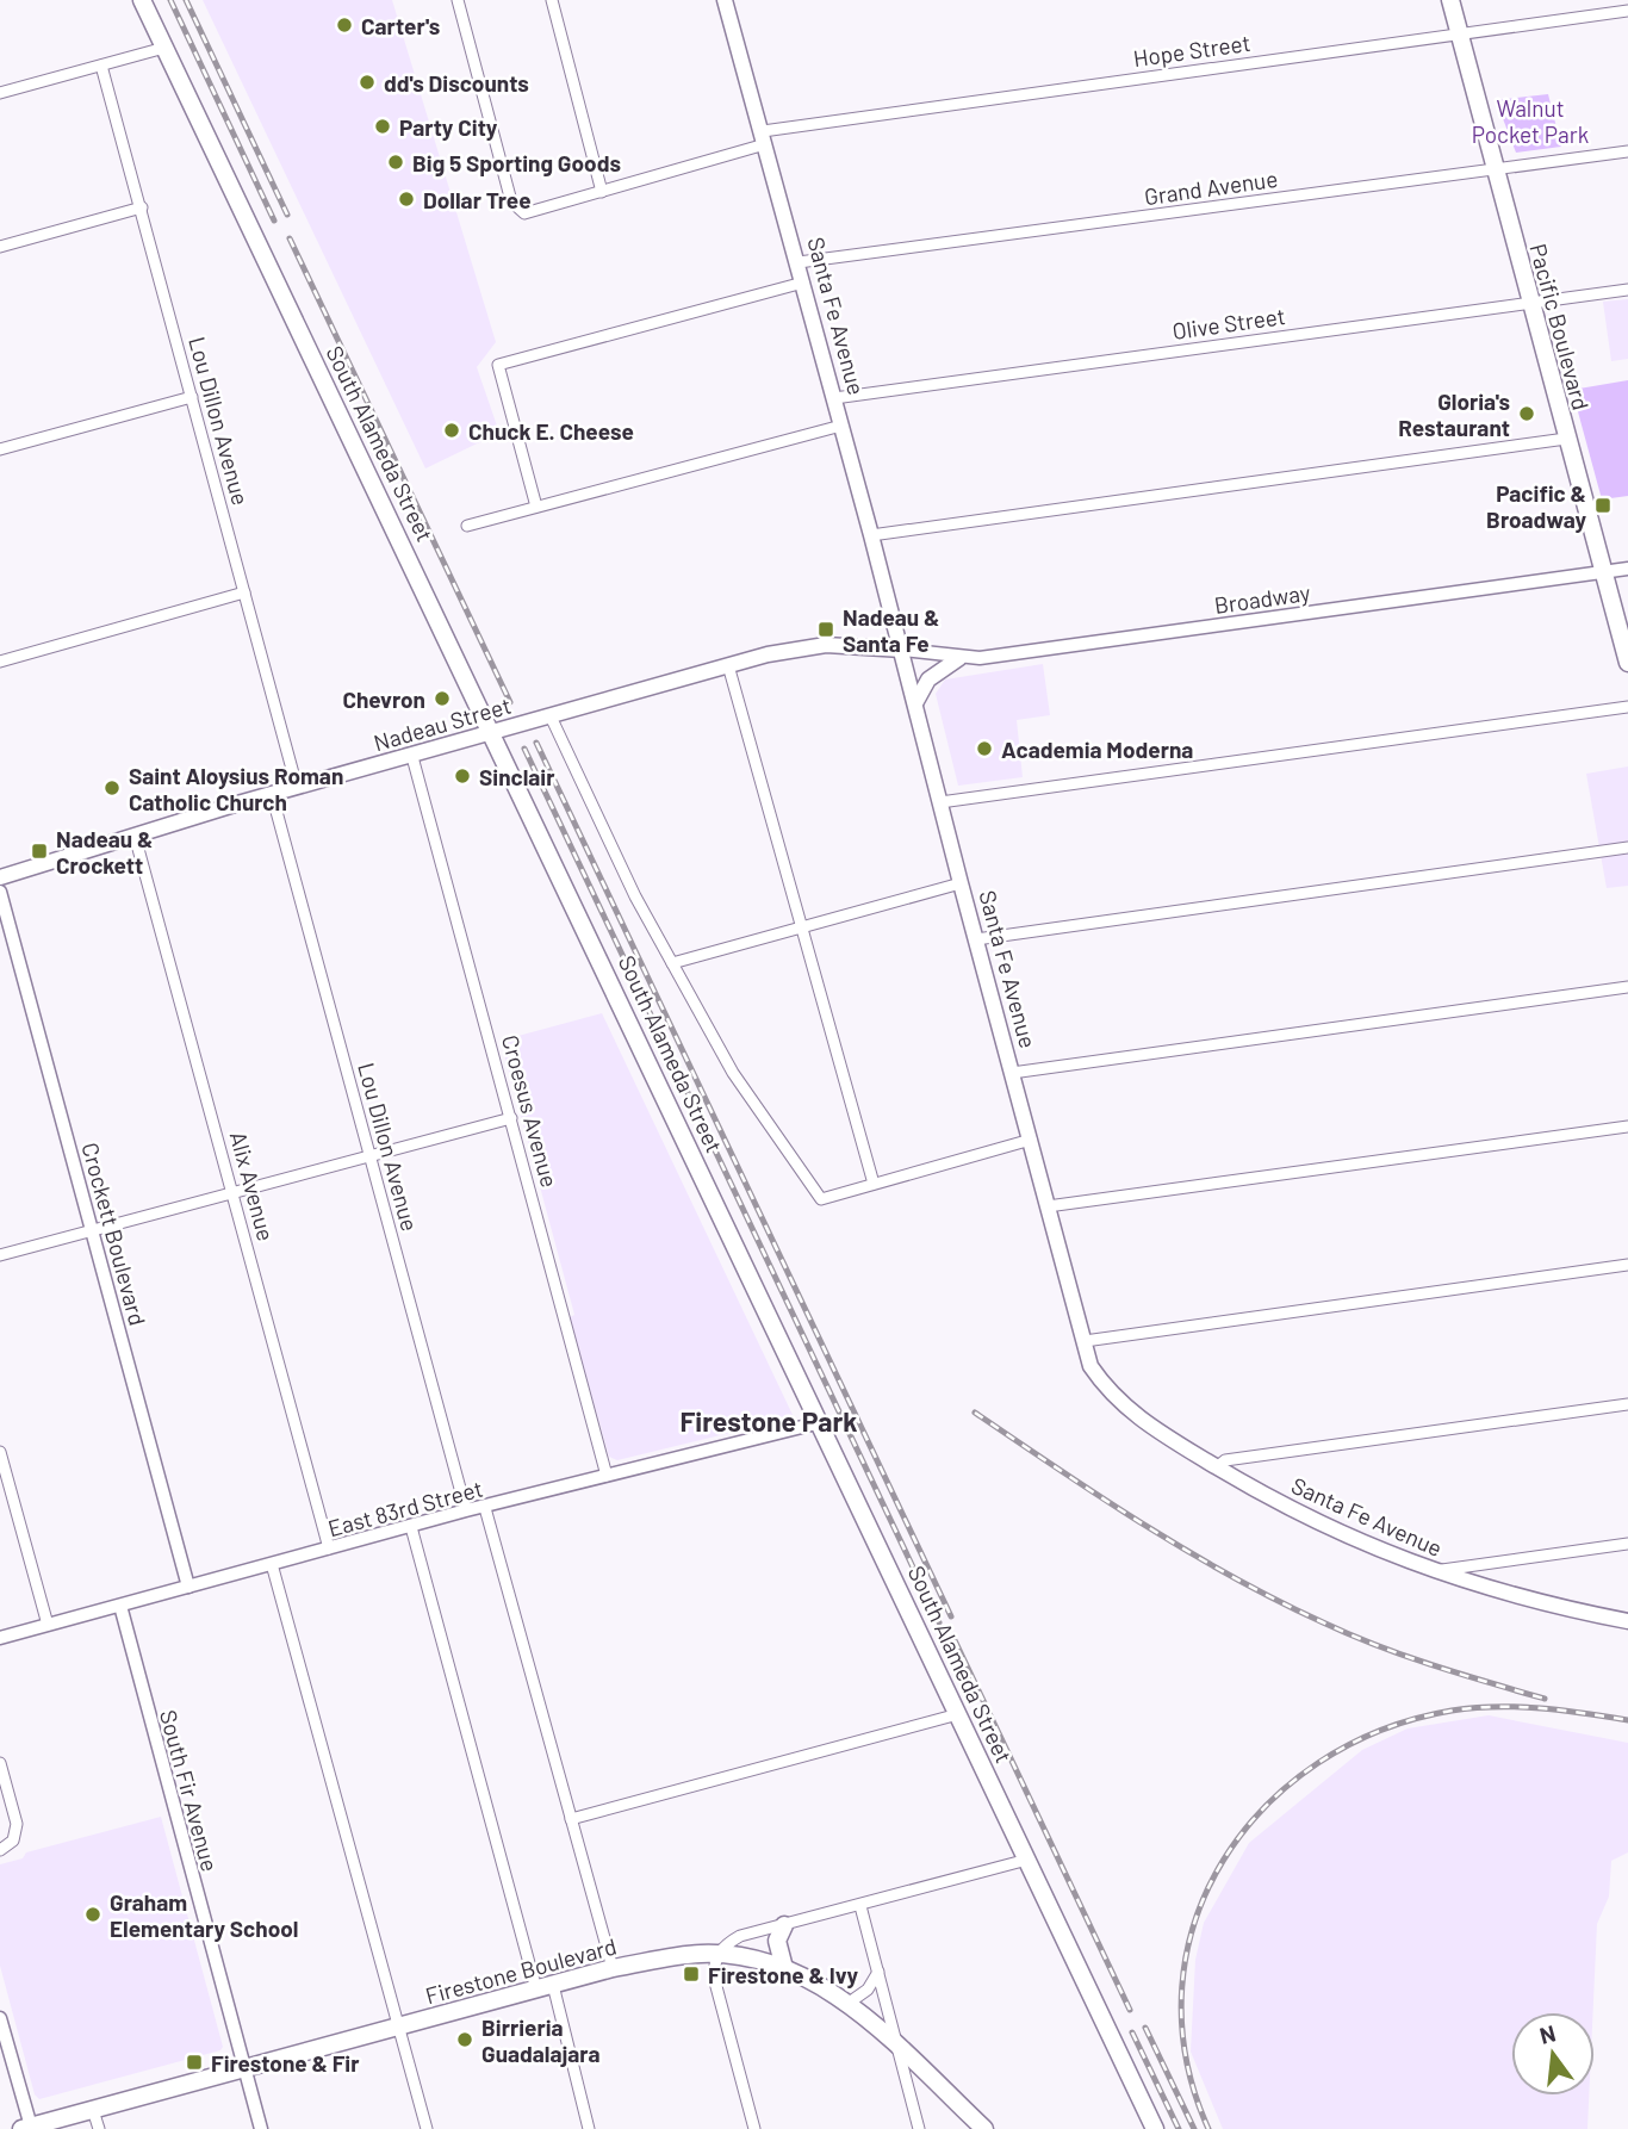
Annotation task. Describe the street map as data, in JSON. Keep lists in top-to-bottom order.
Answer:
{
  "streets": {
    "main road": [
      "Santa Fe Avenue",
      "Pacific Boulevard",
      "South Alameda Street",
      "Nadeau Street",
      "Firestone Boulevard"
    ],
    "street": [
      "Hope Street",
      "Grand Avenue",
      "Olive Street",
      "Lou Dillon Avenue",
      "Broadway",
      "Croesus Avenue",
      "Alix Avenue",
      "Crockett Boulevard",
      "East 83rd Street",
      "South Fir Avenue"
    ]
  },
  "crossings": [
    ["Hope Street", "Santa Fe Avenue"],
    ["Hope Street", "Pacific Boulevard"],
    ["Grand Avenue", "Santa Fe Avenue"],
    ["Grand Avenue", "Pacific Boulevard"],
    ["Santa Fe Avenue", "Olive Street"],
    ["Santa Fe Avenue", "Broadway"],
    ["Santa Fe Avenue", "Nadeau Street"],
    ["Olive Street", "Pacific Boulevard"],
    ["Pacific Boulevard", "Broadway"],
    ["Lou Dillon Avenue", "Nadeau Street"],
    ["Lou Dillon Avenue", "East 83rd Street"],
    ["South Alameda Street", "Nadeau Street"],
    ["South Alameda Street", "East 83rd Street"],
    ["Broadway", "Nadeau Street"],
    ["Nadeau Street", "Croesus Avenue"],
    ["Nadeau Street", "Alix Avenue"],
    ["Croesus Avenue", "East 83rd Street"],
    ["Alix Avenue", "East 83rd Street"],
    ["Crockett Boulevard", "East 83rd Street"],
    ["East 83rd Street", "South Fir Avenue"],
    ["South Fir Avenue", "Firestone Boulevard"]
  ],
  "districts": ["Firestone Park"],
  "parks": ["Walnut Pocket Park"],
  "places": {
    "other": [
      "Carter's",
      "dd's Discounts",
      "Party City",
      "Big 5 Sporting Goods",
      "Dollar Tree",
      "Gloria's Restaurant",
      "Chuck E. Cheese",
      "Chevron",
      "Academia Moderna",
      "Sinclair",
      "Saint Aloysius Roman Catholic Church",
      "Graham Elementary School",
      "Birrieria Guadalajara"
    ],
    "transit": [
      "Pacific & Broadway",
      "Nadeau & Santa Fe",
      "Nadeau & Crockett",
      "Firestone & Ivy",
      "Firestone & Fir"
    ]
  },
  "north": "top"
}
